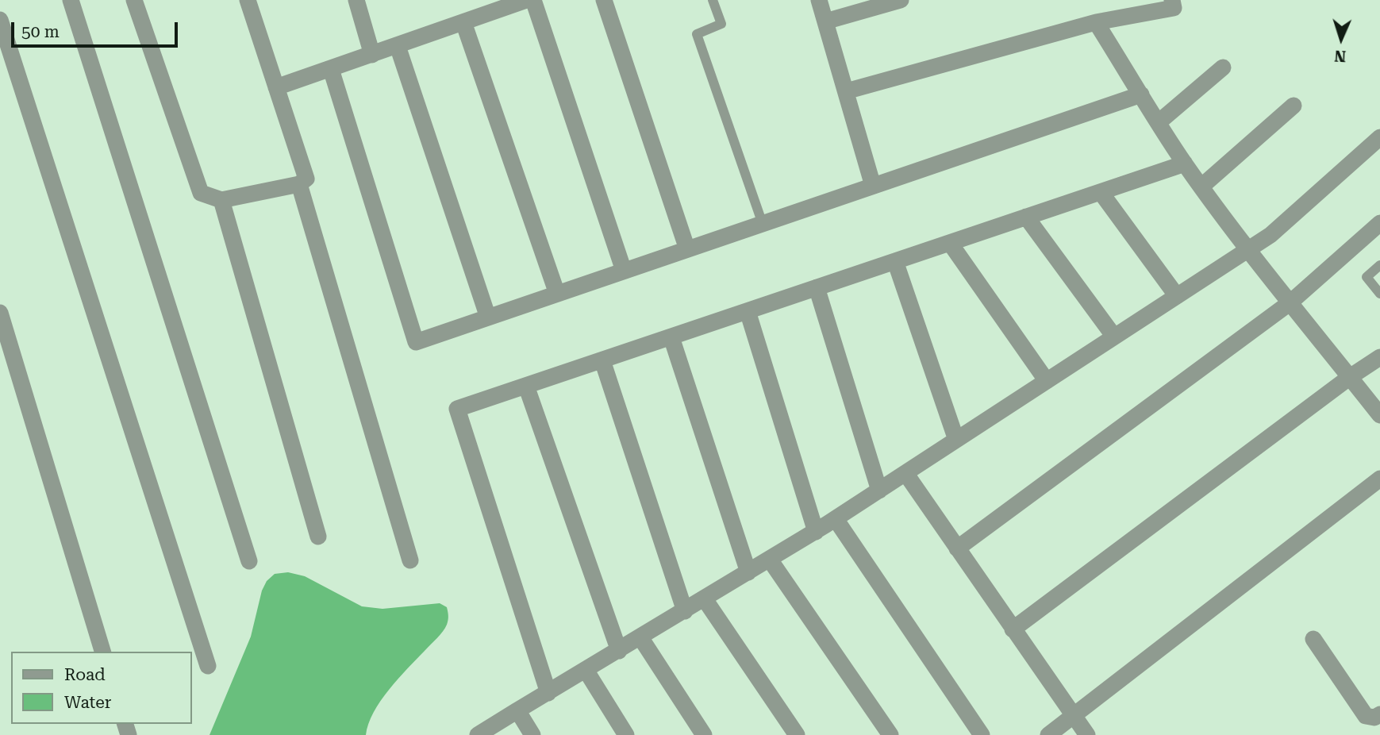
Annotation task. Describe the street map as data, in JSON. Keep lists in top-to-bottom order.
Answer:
{
  "legend": ["Road", "Water"],
  "scale_bar": "50 m",
  "north": "bottom"
}
